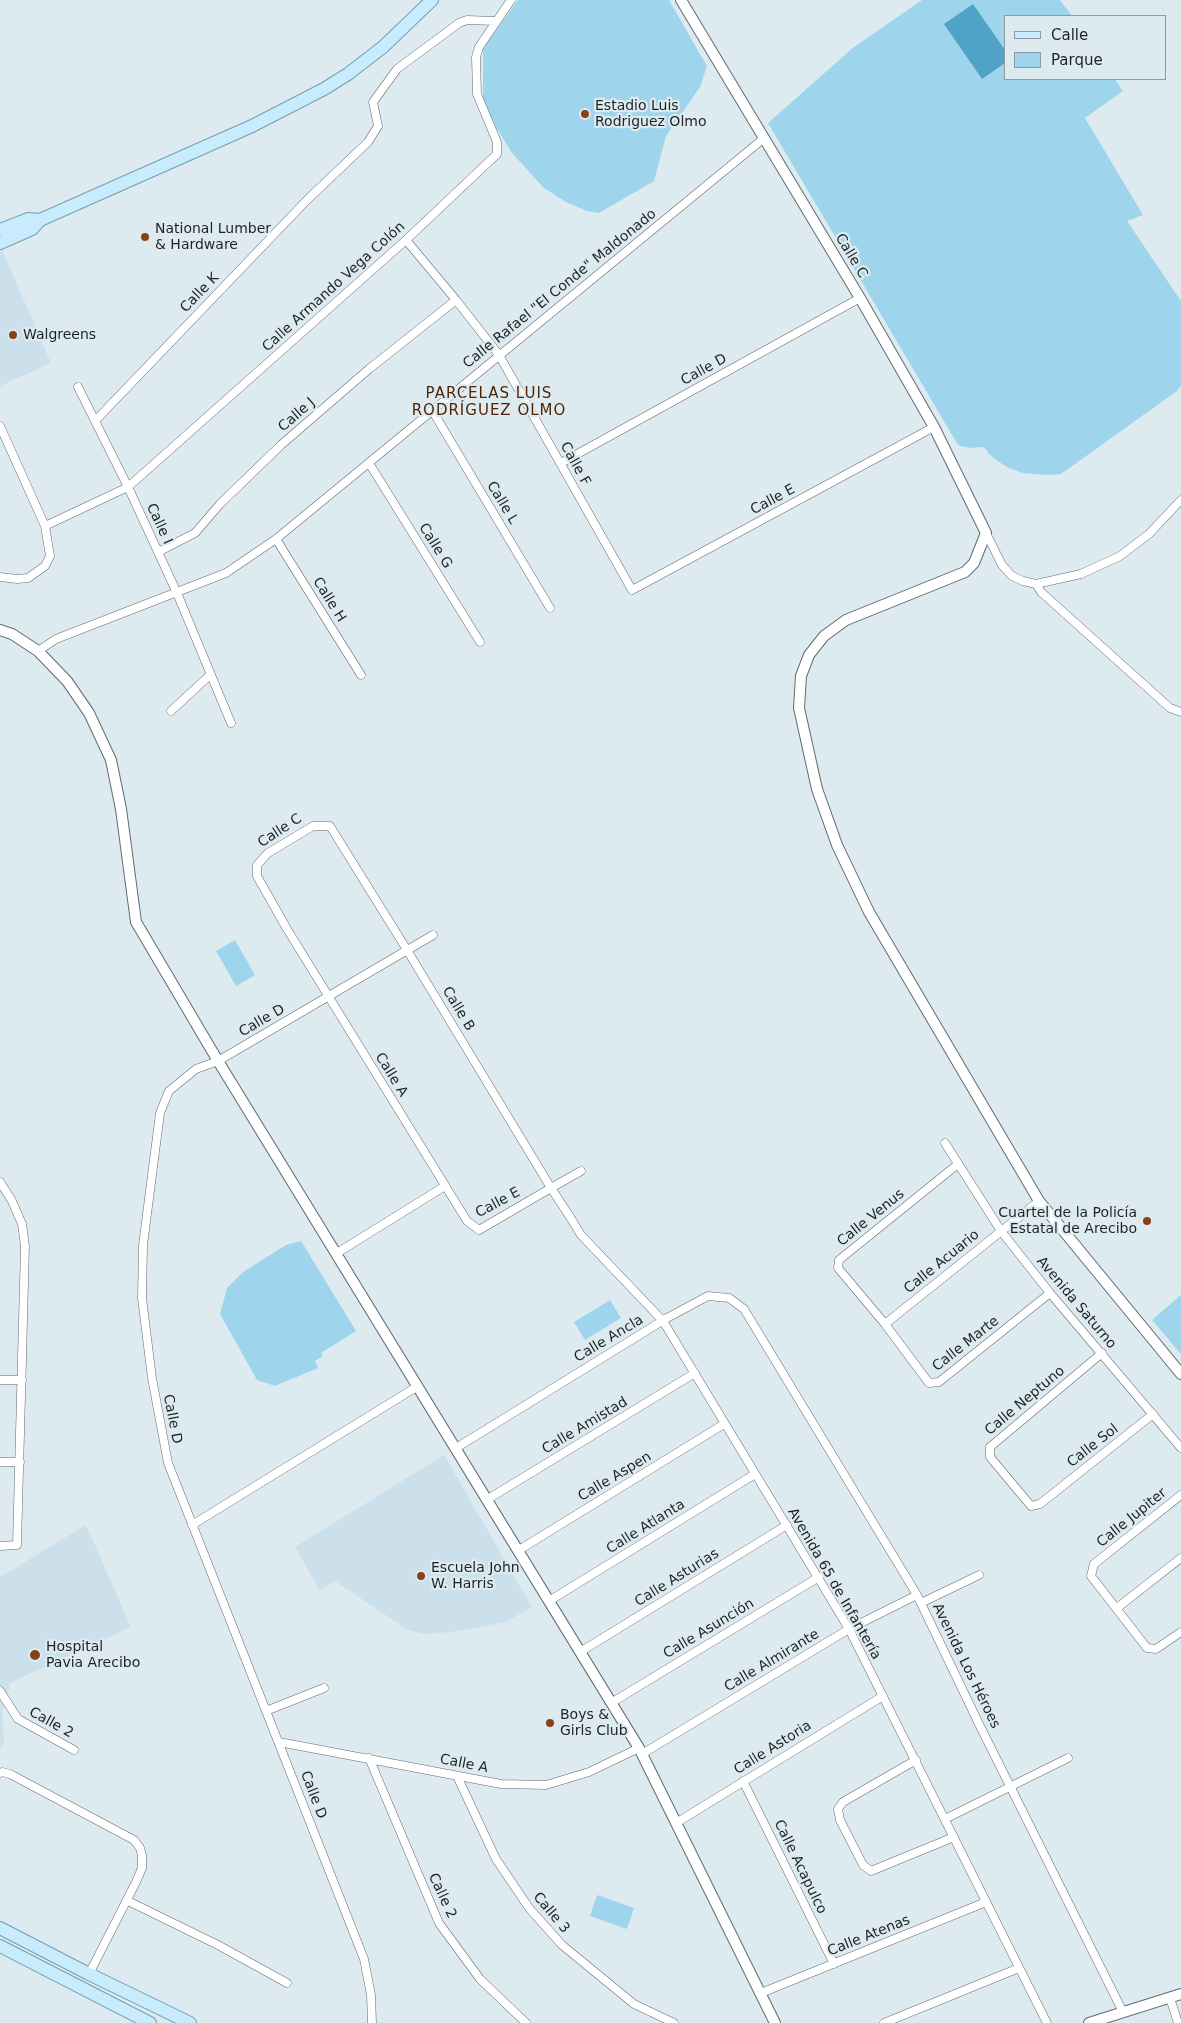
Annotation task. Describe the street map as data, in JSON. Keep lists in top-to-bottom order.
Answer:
{
  "streets": {
    "street": [
      "Calle C",
      "Calle Armando Vega Colón",
      "Calle Rafael \"El Conde\" Maldonado",
      "Calle K",
      "Calle D",
      "Calle J",
      "Calle F",
      "Calle E",
      "Calle L",
      "Calle I",
      "Calle G",
      "Calle H",
      "Calle B",
      "Calle A",
      "Calle Venus",
      "Calle Acuario",
      "Avenida Saturno",
      "Calle Ancla",
      "Calle Marte",
      "Calle Neptuno",
      "Calle Amistad",
      "Calle Sol",
      "Calle Aspen",
      "Calle Jupiter",
      "Calle Atlanta",
      "Calle Asturias",
      "Avenida 65 de Infantería",
      "Calle Asunción",
      "Calle Almirante",
      "Avenida Los Héroes",
      "Calle 2",
      "Calle Astoria",
      "Calle Acapulco",
      "Calle 3",
      "Calle Atenas"
    ]
  },
  "crossings": [
    ["Calle C", "Calle Rafael \"El Conde\" Maldonado"],
    ["Calle C", "Calle D"],
    ["Calle C", "Calle E"],
    ["Calle C", "Calle B"],
    ["Calle C", "Calle A"],
    ["Calle Armando Vega Colón", "Calle K"],
    ["Calle Armando Vega Colón", "Calle F"],
    ["Calle Armando Vega Colón", "Calle I"],
    ["Calle Rafael \"El Conde\" Maldonado", "Calle F"],
    ["Calle Rafael \"El Conde\" Maldonado", "Calle L"],
    ["Calle Rafael \"El Conde\" Maldonado", "Calle I"],
    ["Calle Rafael \"El Conde\" Maldonado", "Calle G"],
    ["Calle Rafael \"El Conde\" Maldonado", "Calle H"],
    ["Calle K", "Calle I"],
    ["Calle D", "Calle F"],
    ["Calle D", "Calle B"],
    ["Calle D", "Calle A"],
    ["Calle J", "Calle F"],
    ["Calle J", "Calle I"],
    ["Calle F", "Calle E"],
    ["Calle E", "Calle B"],
    ["Calle E", "Calle A"],
    ["Calle E", "Avenida 65 de Infantería"],
    ["Calle B", "Avenida 65 de Infantería"],
    ["Calle A", "Calle Almirante"],
    ["Calle A", "Calle 2"],
    ["Calle A", "Calle 3"],
    ["Calle Venus", "Calle Acuario"],
    ["Calle Venus", "Avenida Saturno"],
    ["Calle Venus", "Calle Marte"],
    ["Calle Acuario", "Avenida Saturno"],
    ["Calle Acuario", "Calle Marte"],
    ["Avenida Saturno", "Calle Marte"],
    ["Avenida Saturno", "Calle Neptuno"],
    ["Avenida Saturno", "Calle Sol"],
    ["Calle Ancla", "Avenida 65 de Infantería"],
    ["Calle Ancla", "Avenida Los Héroes"],
    ["Calle Neptuno", "Calle Sol"],
    ["Calle Amistad", "Avenida 65 de Infantería"],
    ["Calle Aspen", "Avenida 65 de Infantería"],
    ["Calle Atlanta", "Avenida 65 de Infantería"],
    ["Calle Asturias", "Avenida 65 de Infantería"],
    ["Avenida 65 de Infantería", "Calle Asunción"],
    ["Avenida 65 de Infantería", "Calle Almirante"],
    ["Avenida 65 de Infantería", "Calle Astoria"],
    ["Avenida 65 de Infantería", "Calle Atenas"],
    ["Calle Almirante", "Avenida Los Héroes"],
    ["Calle Astoria", "Calle Acapulco"],
    ["Calle Acapulco", "Calle Atenas"]
  ],
  "districts": ["PARCELAS LUIS RODRÍGUEZ OLMO"],
  "places": [
    "Estadio Luis Rodriguez Olmo",
    "National Lumber & Hardware",
    "Walgreens",
    "Cuartel de la Policía Estatal de Arecibo",
    "Escuela John W. Harris",
    "Hospital Pavia Arecibo",
    "Boys & Girls Club"
  ],
  "legend": ["Calle", "Parque"]
}
